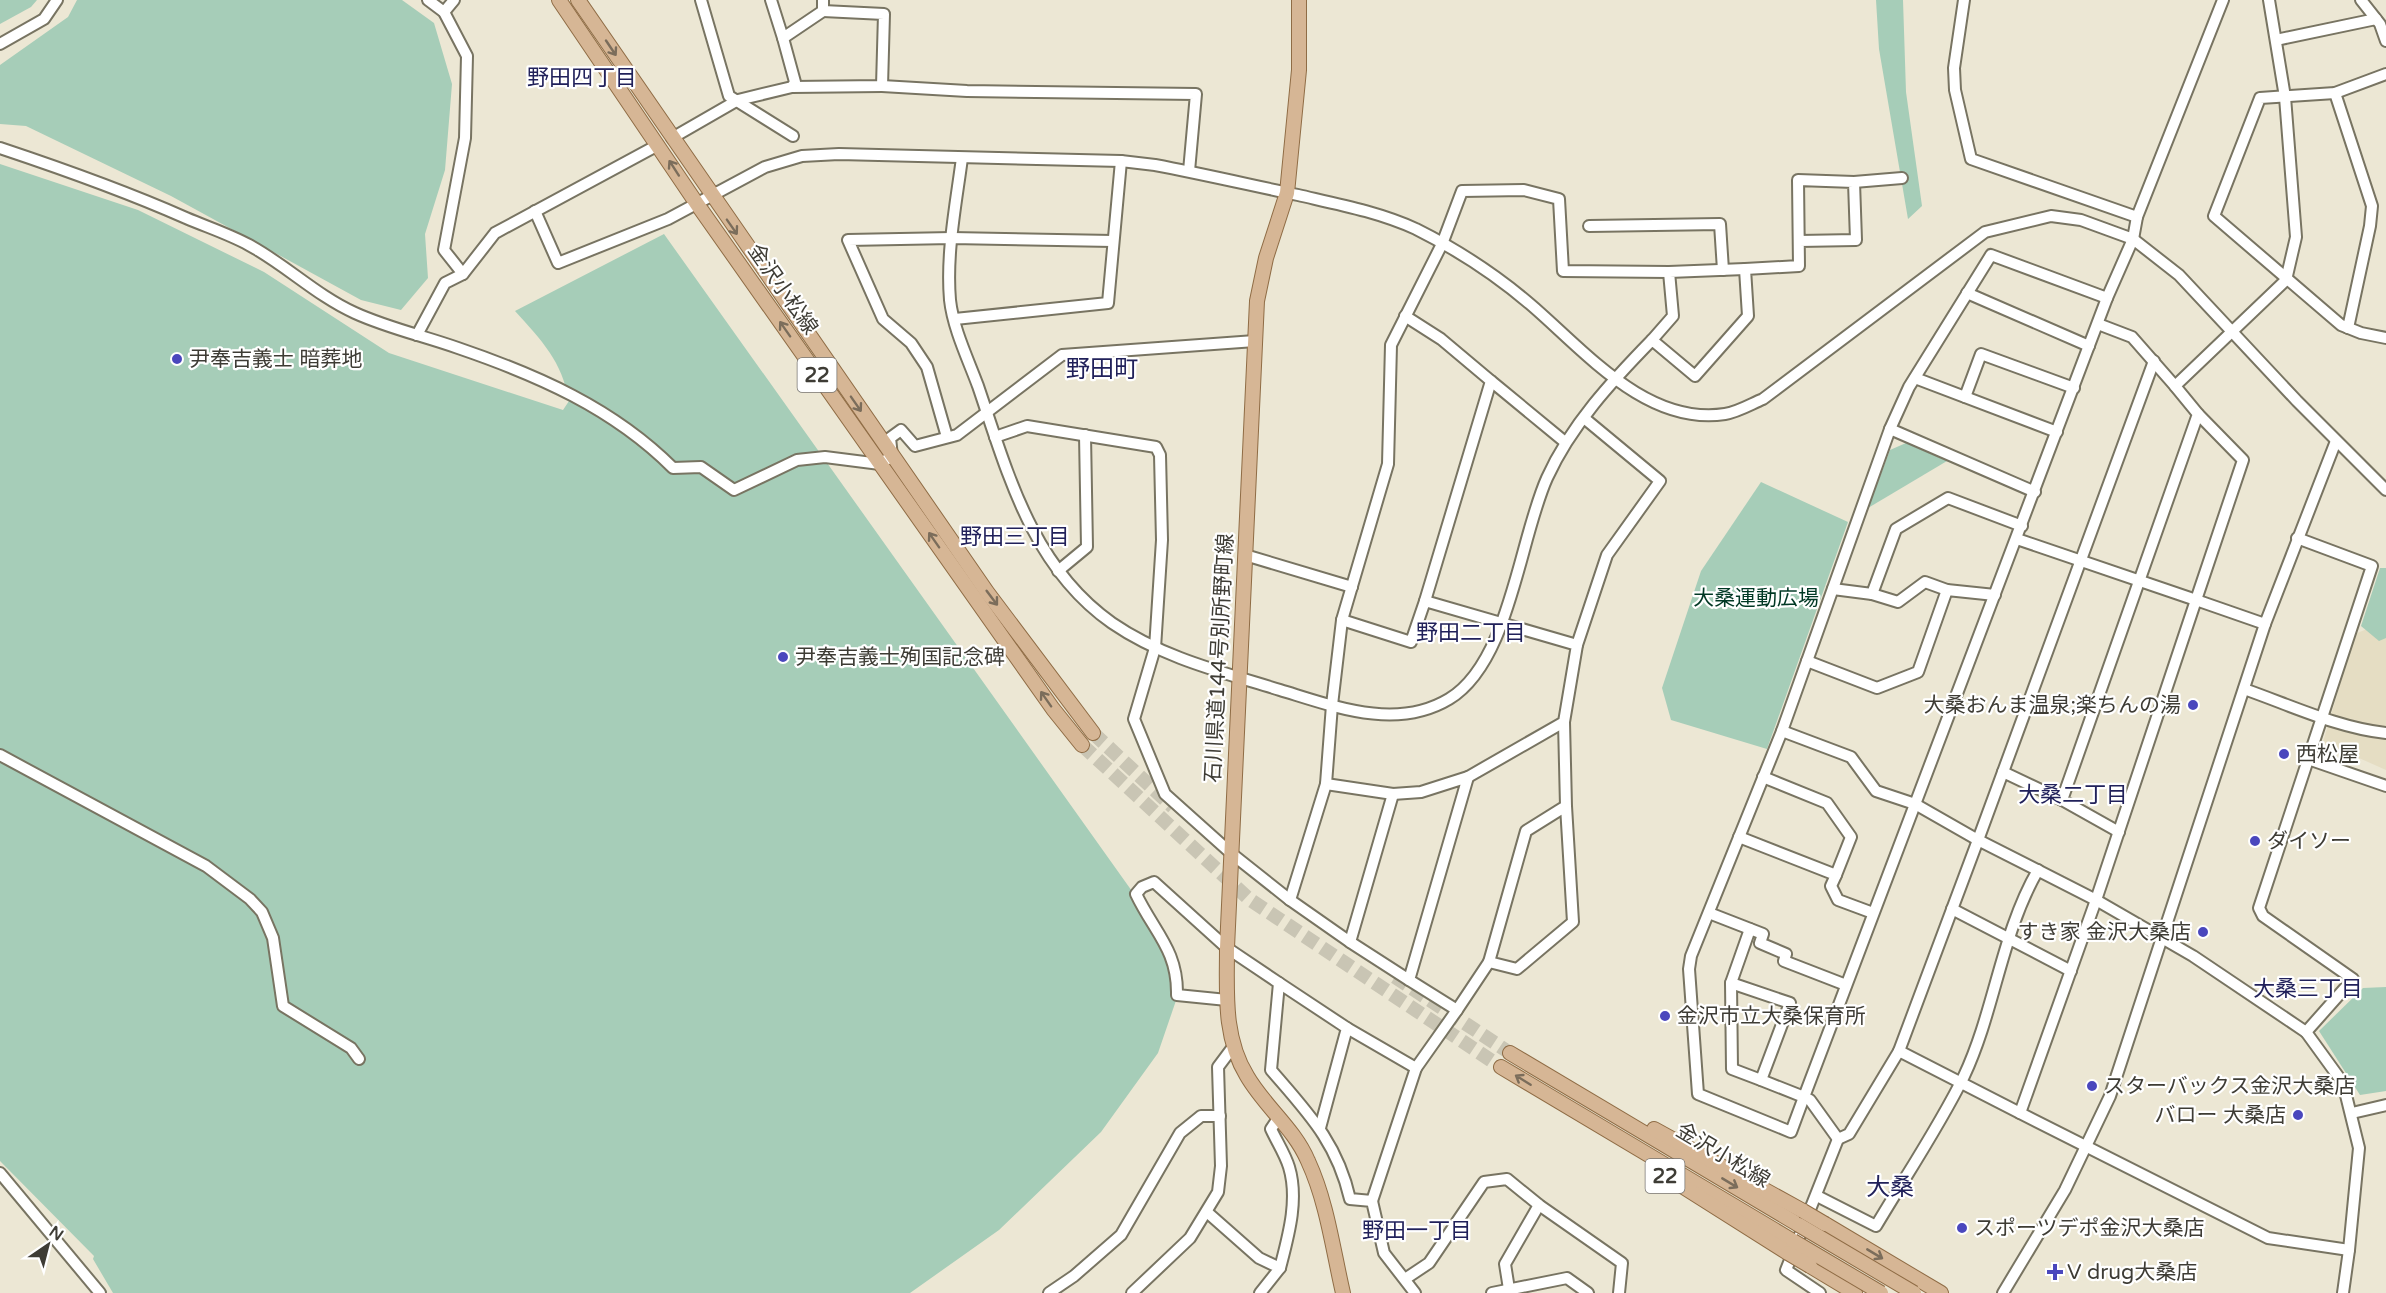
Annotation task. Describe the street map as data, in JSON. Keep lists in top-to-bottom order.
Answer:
{
  "streets": {
    "main road": ["金沢小松線", "22", "石川県道144号別所野町線"]
  },
  "crossings": [
    ["金沢小松線", "22"]
  ],
  "districts": [
    "野田四丁目",
    "野田町",
    "野田三丁目",
    "野田二丁目",
    "大桑二丁目",
    "大桑三丁目",
    "大桑",
    "野田一丁目"
  ],
  "parks": ["大桑運動広場"],
  "places": {
    "other": [
      "尹奉吉義士 暗葬地",
      "尹奉吉義士殉国記念碑",
      "大桑おんま温泉;楽ちんの湯",
      "西松屋",
      "ダイソー",
      "すき家 金沢大桑店",
      "金沢市立大桑保育所",
      "スターバックス金沢大桑店",
      "バロー 大桑店",
      "スポーツデポ金沢大桑店"
    ],
    "health": ["V drug大桑店"]
  },
  "north": "top right"
}
